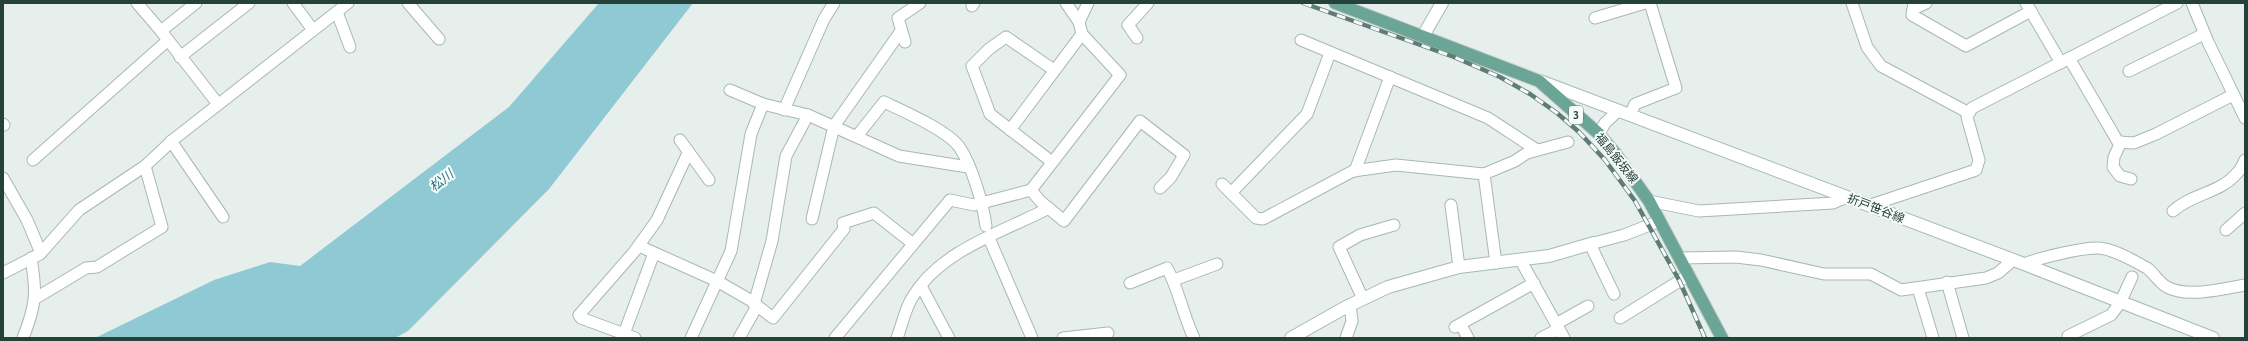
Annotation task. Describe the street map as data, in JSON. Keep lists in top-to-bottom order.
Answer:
{
  "streets": {
    "main road": ["3", "福島飯坂線", "折戸笹谷線"]
  },
  "crossings": [
    ["福島飯坂線", "折戸笹谷線"]
  ],
  "water": ["松川"]
}
